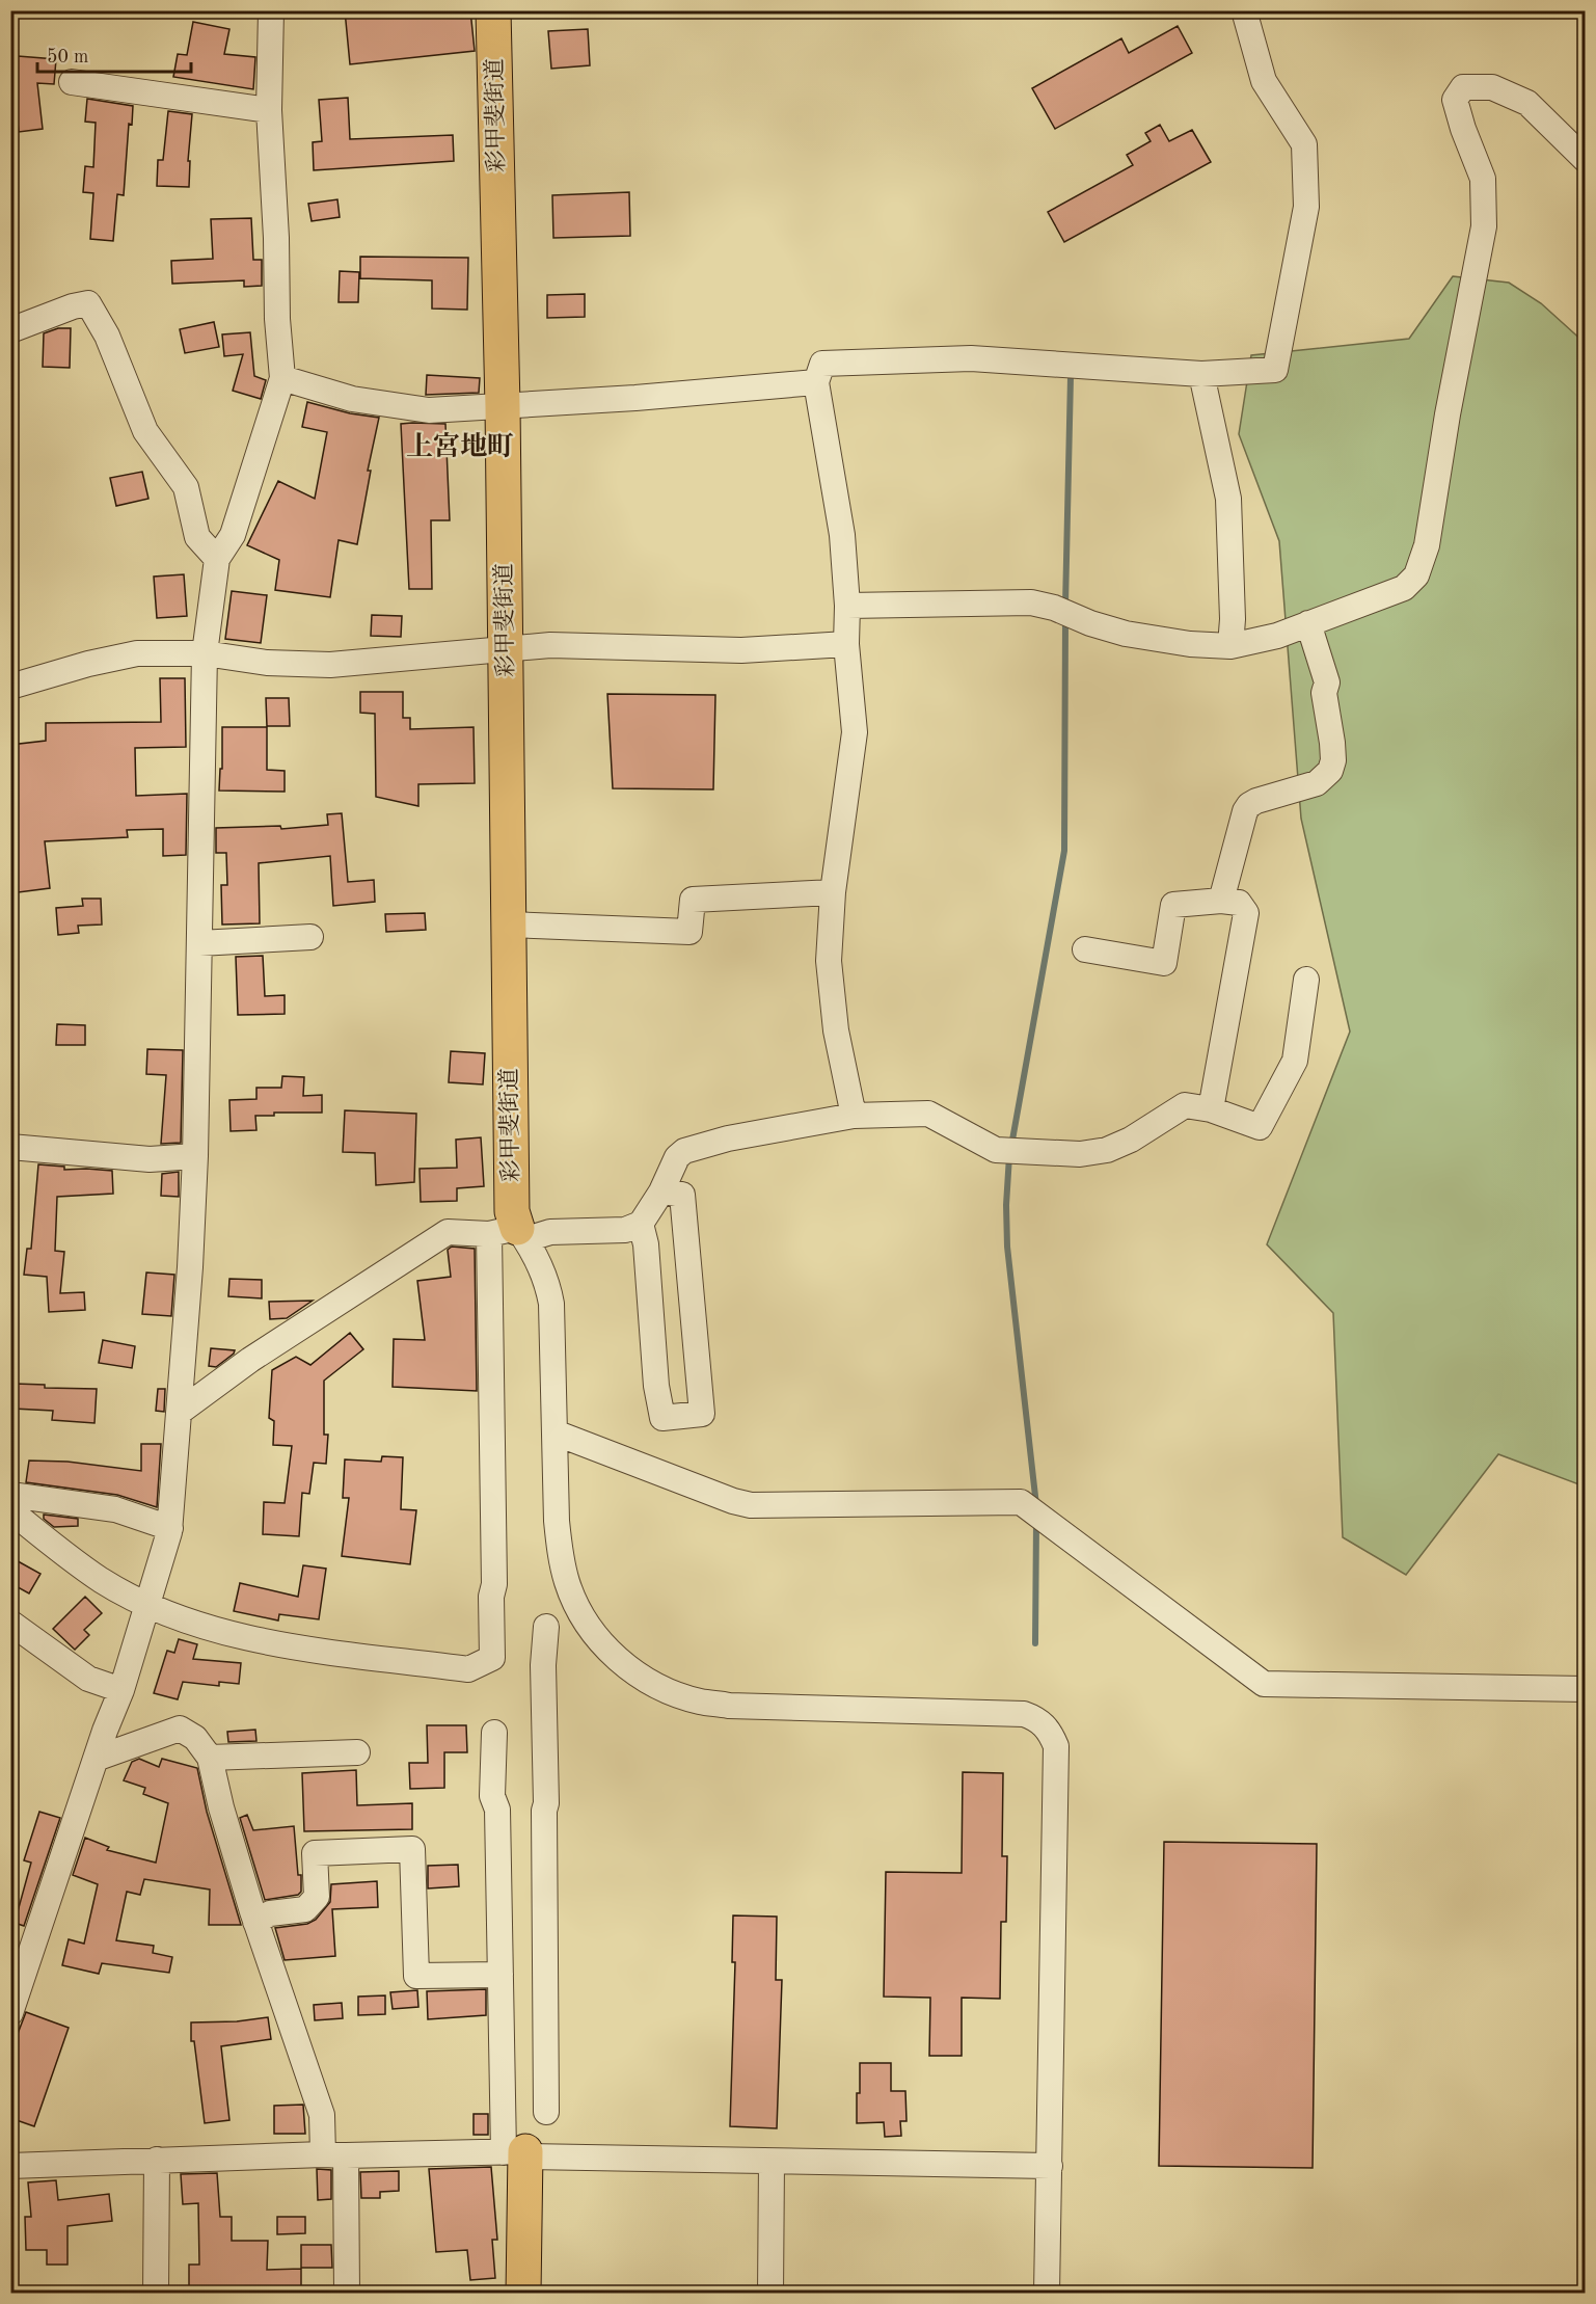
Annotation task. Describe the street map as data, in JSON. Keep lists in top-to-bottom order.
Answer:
{
  "streets": {
    "highway": ["彩甲斐街道"]
  },
  "districts": ["上宮地町"],
  "scale_bar": "50 m"
}
